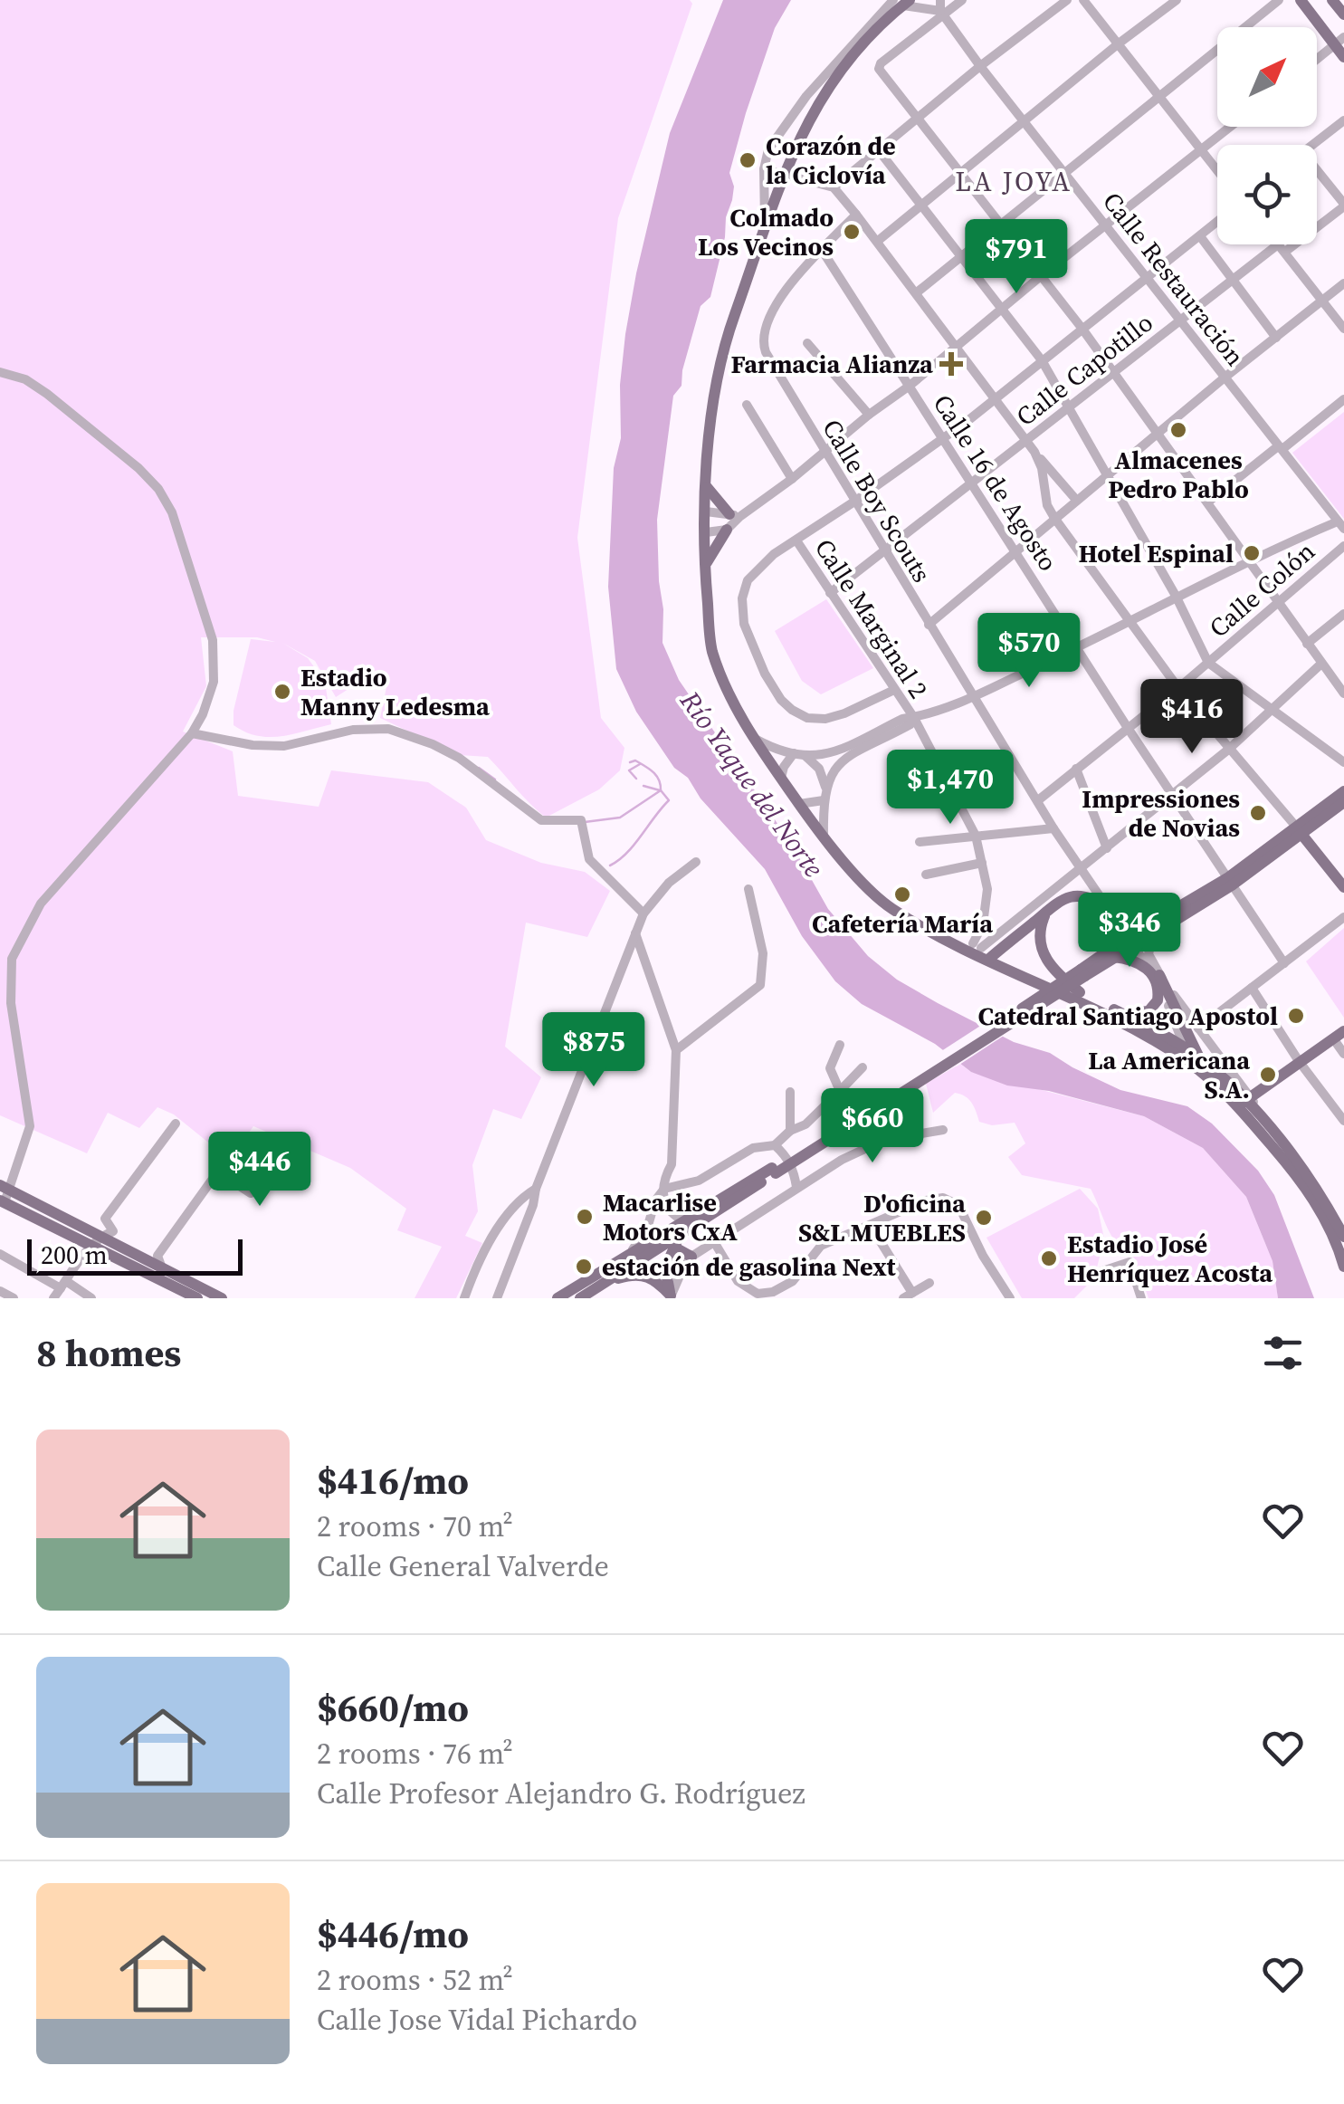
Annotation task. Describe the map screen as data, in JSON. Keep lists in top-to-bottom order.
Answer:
{
  "streets": {
    "street": [
      "Calle Restauración",
      "Calle Capotillo",
      "Calle 16 de Agosto",
      "Calle Boy Scouts",
      "Calle Colón",
      "Calle Marginal 2"
    ]
  },
  "crossings": [
    ["Calle Restauración", "Calle Capotillo"],
    ["Calle Capotillo", "Calle 16 de Agosto"],
    ["Calle Capotillo", "Calle Boy Scouts"],
    ["Calle Capotillo", "Calle Marginal 2"],
    ["Calle 16 de Agosto", "Calle Boy Scouts"],
    ["Calle 16 de Agosto", "Calle Colón"],
    ["Calle Boy Scouts", "Calle Colón"]
  ],
  "districts": ["LA JOYA"],
  "water": ["Río Yaque del Norte"],
  "places": {
    "other": [
      "Corazón de la Ciclovía",
      "Colmado Los Vecinos",
      "Almacenes Pedro Pablo",
      "Hotel Espinal",
      "Estadio Manny Ledesma",
      "Impressiones de Novias",
      "Cafetería María",
      "Catedral Santiago Apostol",
      "La Americana S.A.",
      "Macarlise Motors CxA",
      "D'oficina S&L MUEBLES",
      "Estadio José Henríquez Acosta",
      "estación de gasolina Next"
    ],
    "health": ["Farmacia Alianza"]
  },
  "scale_bar": "200 m",
  "north": "top right",
  "page": {
    "price": [
      "$791",
      "$570",
      "$416",
      "$1,470",
      "$346",
      "$875",
      "$660",
      "$446"
    ],
    "scale": "200 m",
    "heading": "8 homes",
    "list": [
      {
        "name": "$416/mo",
        "note": "2 rooms · 70 m² · Calle General Valverde"
      },
      {
        "name": "$660/mo",
        "note": "2 rooms · 76 m² · Calle Profesor Alejandro G. Rodríguez"
      },
      {
        "name": "$446/mo",
        "note": "2 rooms · 52 m² · Calle Jose Vidal Pichardo"
      }
    ]
  }
}
